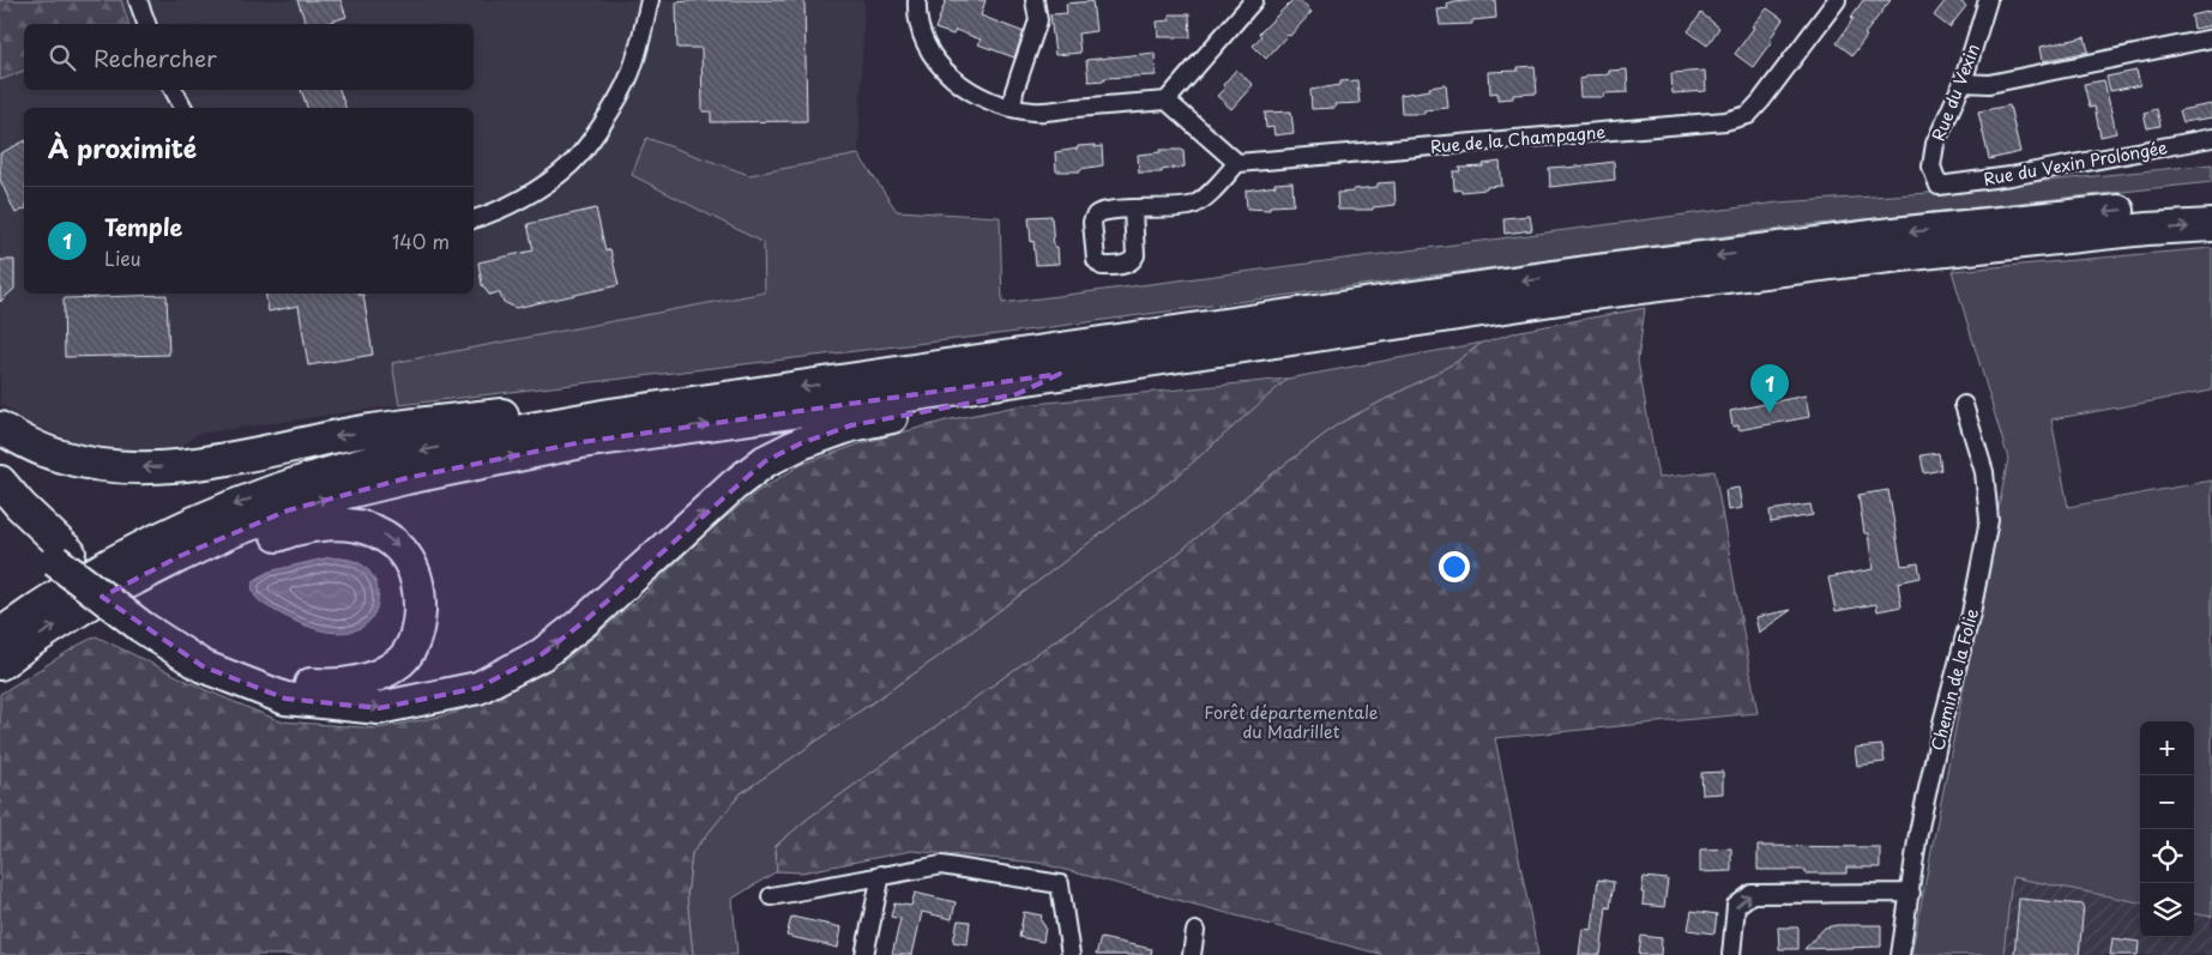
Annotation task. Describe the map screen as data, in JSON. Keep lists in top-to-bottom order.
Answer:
{
  "streets": {
    "street": [
      "Rue du Vexin",
      "Rue de la Champagne",
      "Rue du Vexin Prolongée",
      "Chemin de la Folie"
    ]
  },
  "crossings": [
    ["Rue du Vexin", "Rue du Vexin Prolongée"]
  ],
  "parks": ["Forêt départementale du Madrillet"],
  "page": {
    "search": "Rechercher",
    "heading": "À proximité",
    "list": [
      {
        "mark": "1",
        "name": "Temple",
        "note": "Lieu",
        "value": "140 m"
      }
    ],
    "pins": "1",
    "map_buttons": ["+", "−"]
  }
}
